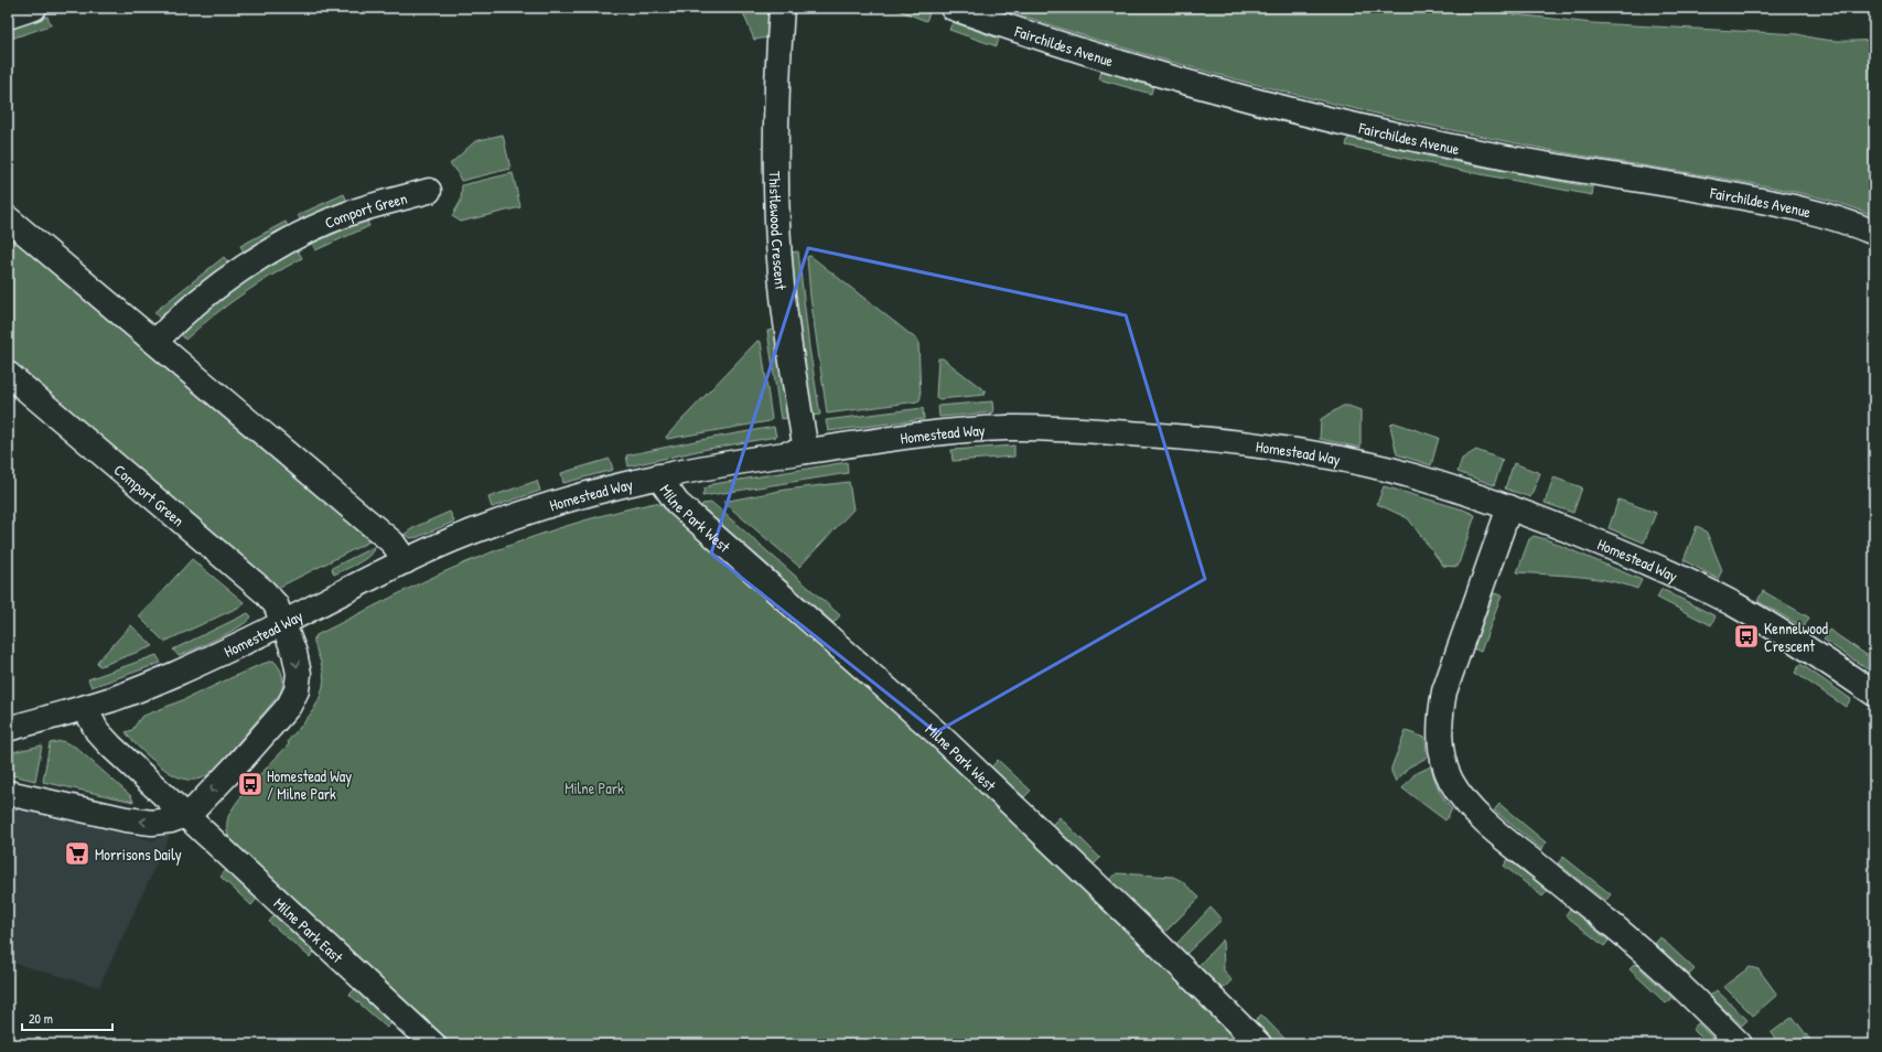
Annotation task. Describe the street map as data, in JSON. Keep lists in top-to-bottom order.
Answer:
{
  "streets": {
    "street": [
      "Fairchildes Avenue",
      "Comport Green",
      "Thistlewood Crescent",
      "Homestead Way",
      "Milne Park West",
      "Milne Park East"
    ]
  },
  "crossings": [
    ["Comport Green", "Homestead Way"],
    ["Thistlewood Crescent", "Homestead Way"],
    ["Homestead Way", "Milne Park West"],
    ["Homestead Way", "Milne Park East"]
  ],
  "parks": ["Milne Park"],
  "places": {
    "bus stop": ["Kennelwood Crescent", "Homestead Way / Milne Park"],
    "supermarket": ["Morrisons Daily"]
  },
  "scale_bar": "20 m"
}
